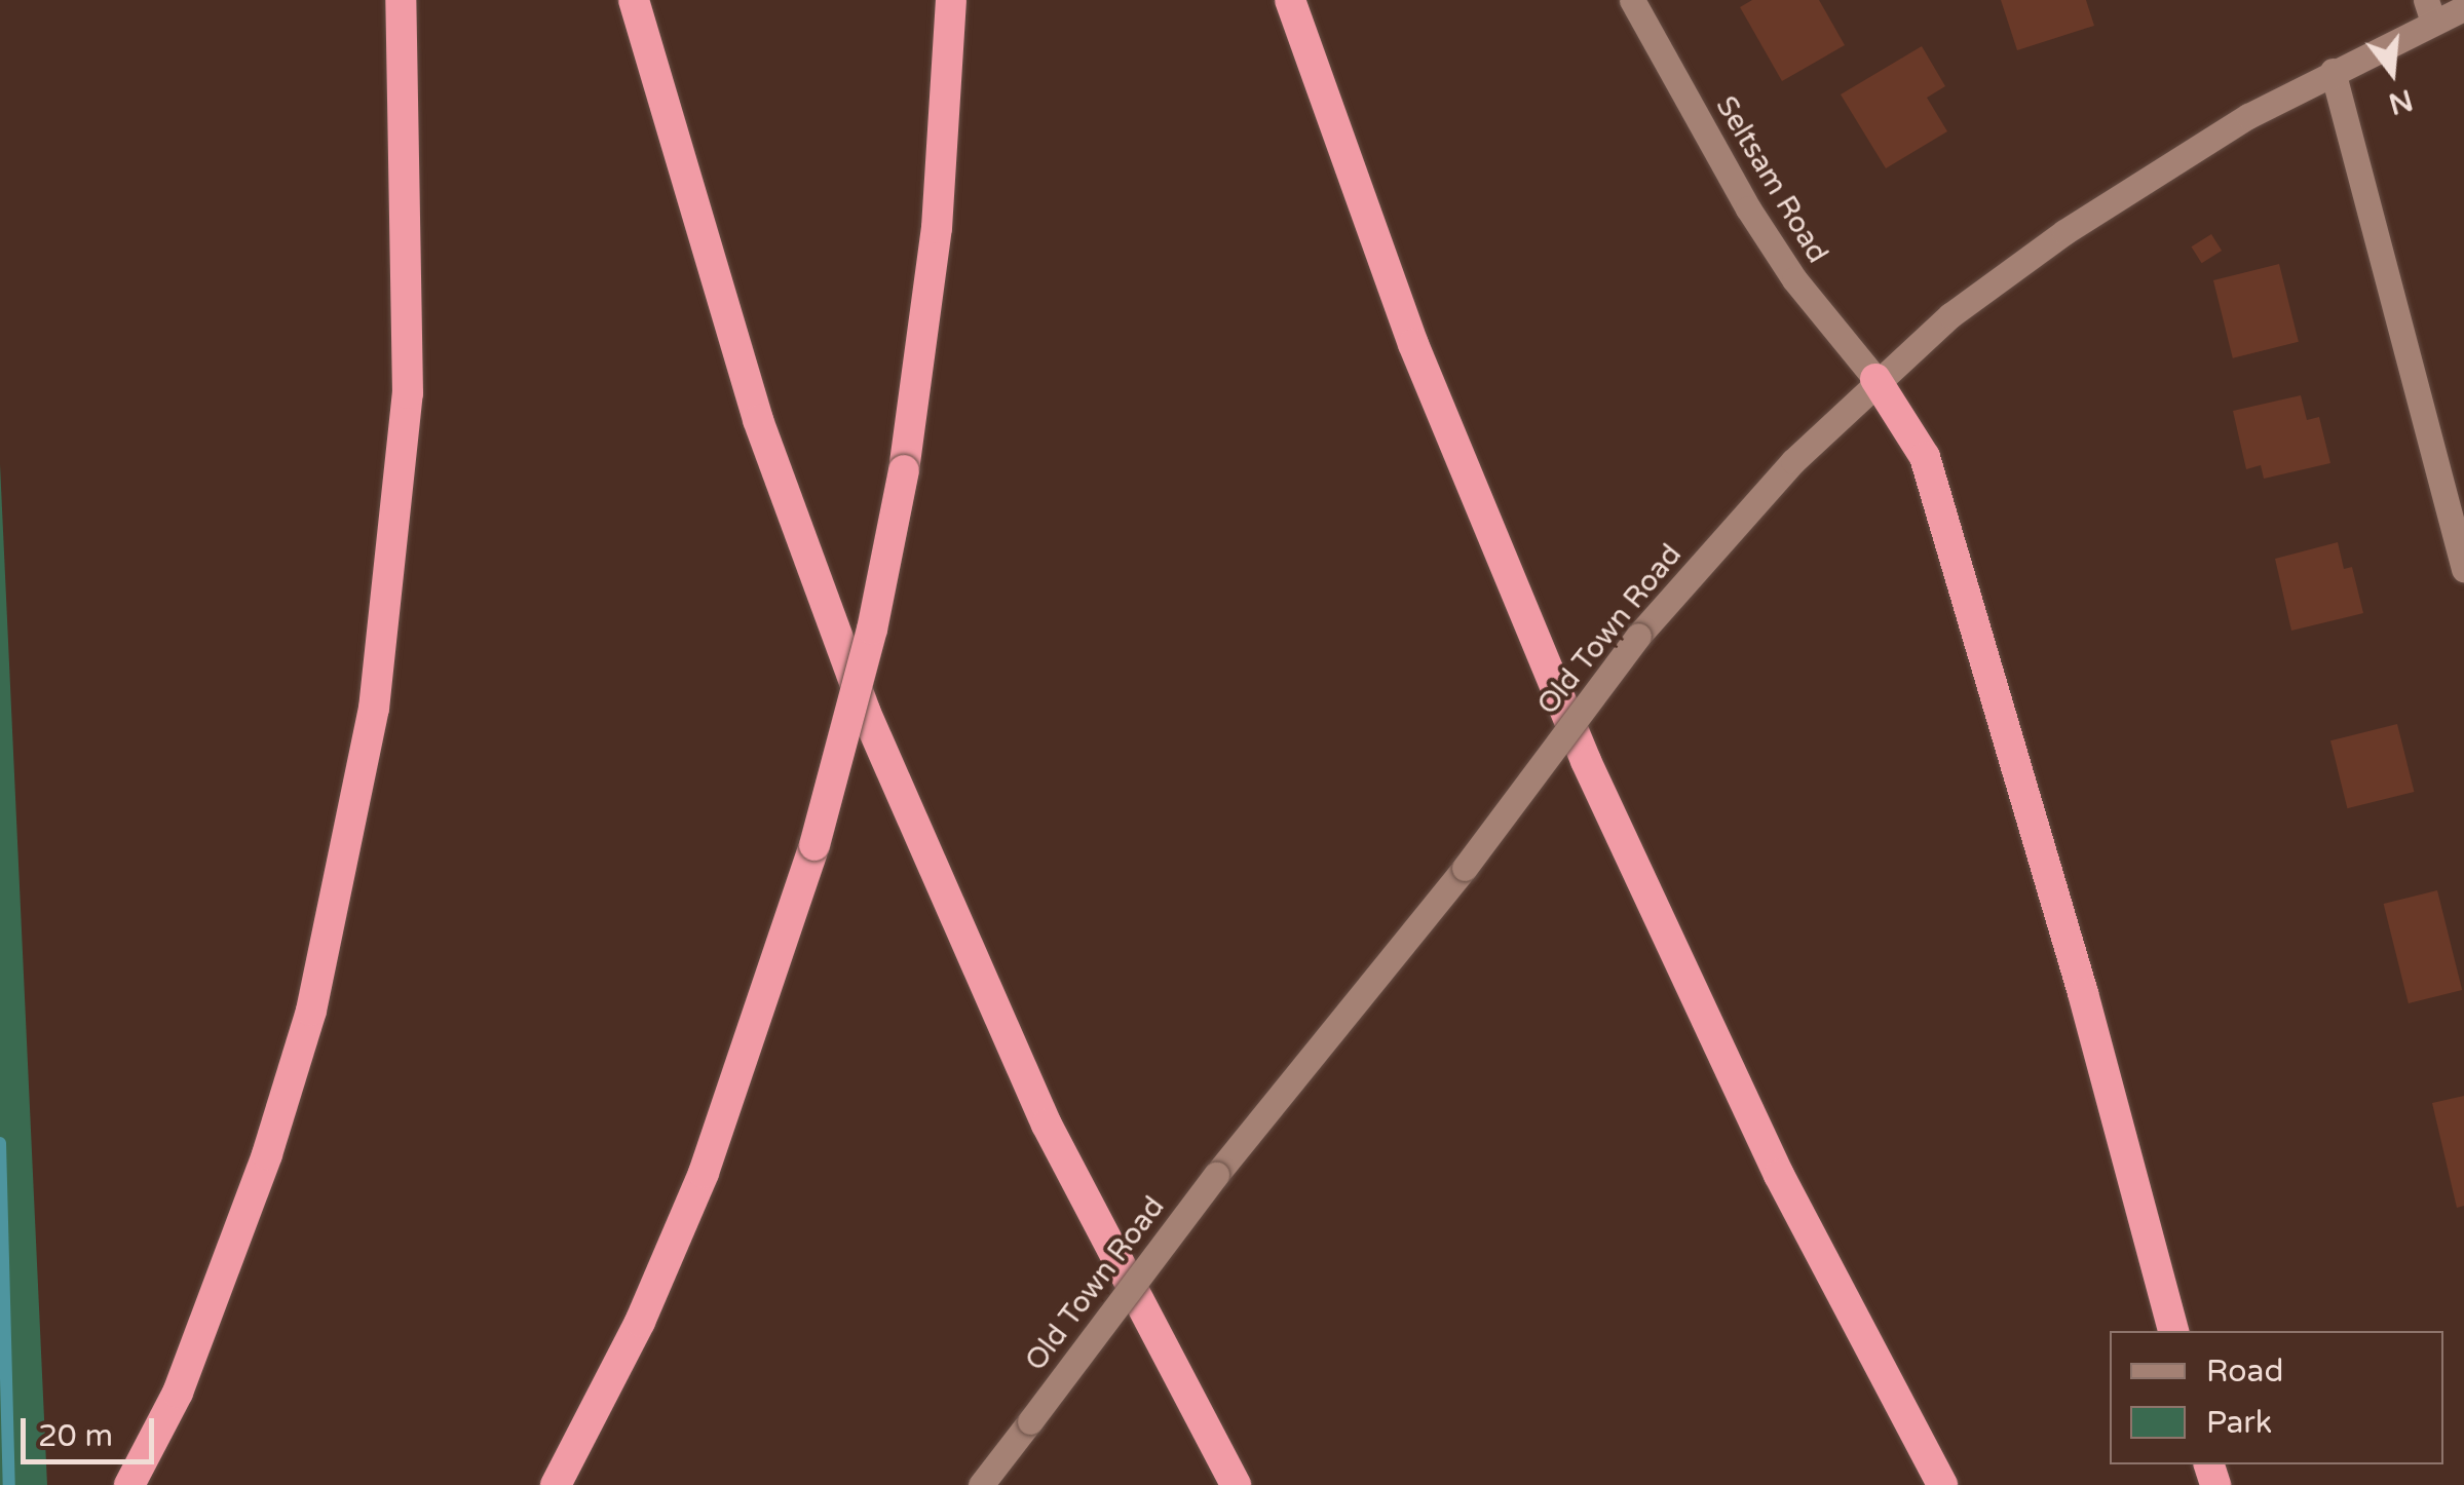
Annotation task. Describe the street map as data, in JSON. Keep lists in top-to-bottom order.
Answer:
{
  "streets": {
    "main road": ["Seltsam Road", "Old Town Road"]
  },
  "crossings": [
    ["Seltsam Road", "Old Town Road"]
  ],
  "legend": ["Road", "Park"],
  "scale_bar": "20 m",
  "north": "bottom"
}
